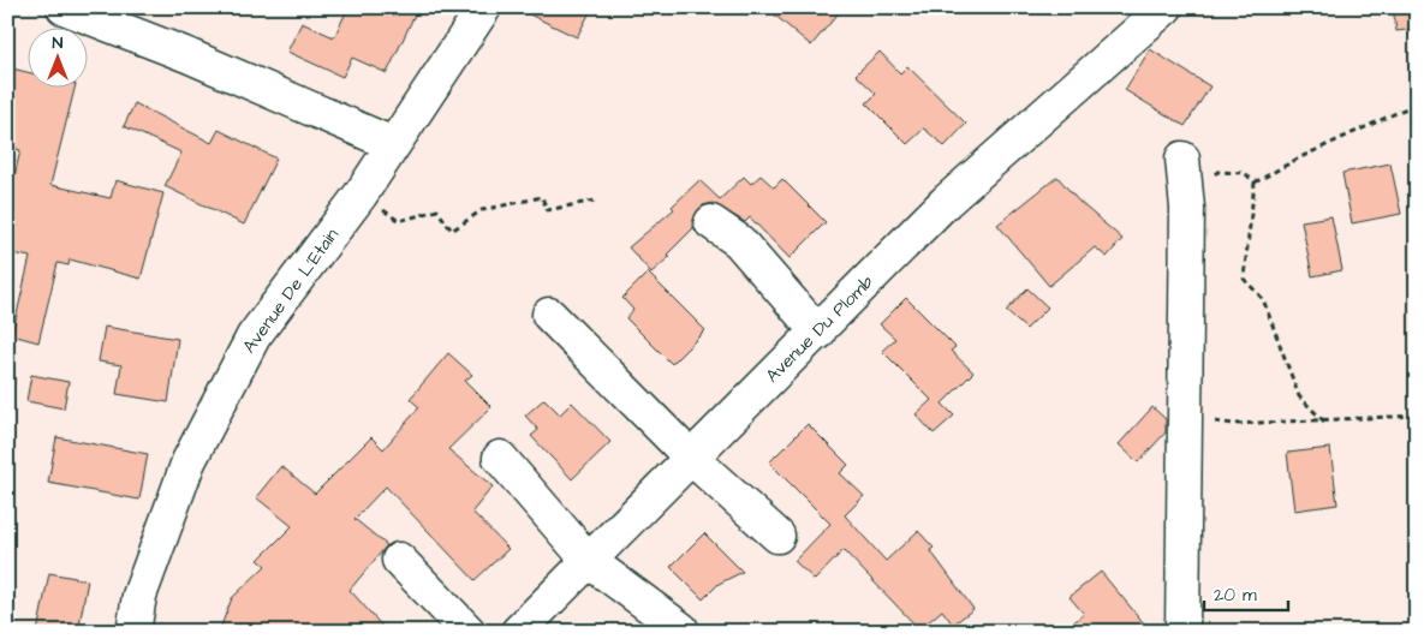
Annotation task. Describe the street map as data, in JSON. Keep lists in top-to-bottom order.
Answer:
{
  "streets": {
    "street": ["Avenue De L'Etain", "Avenue Du Plomb"]
  },
  "scale_bar": "20 m",
  "north": "top"
}
